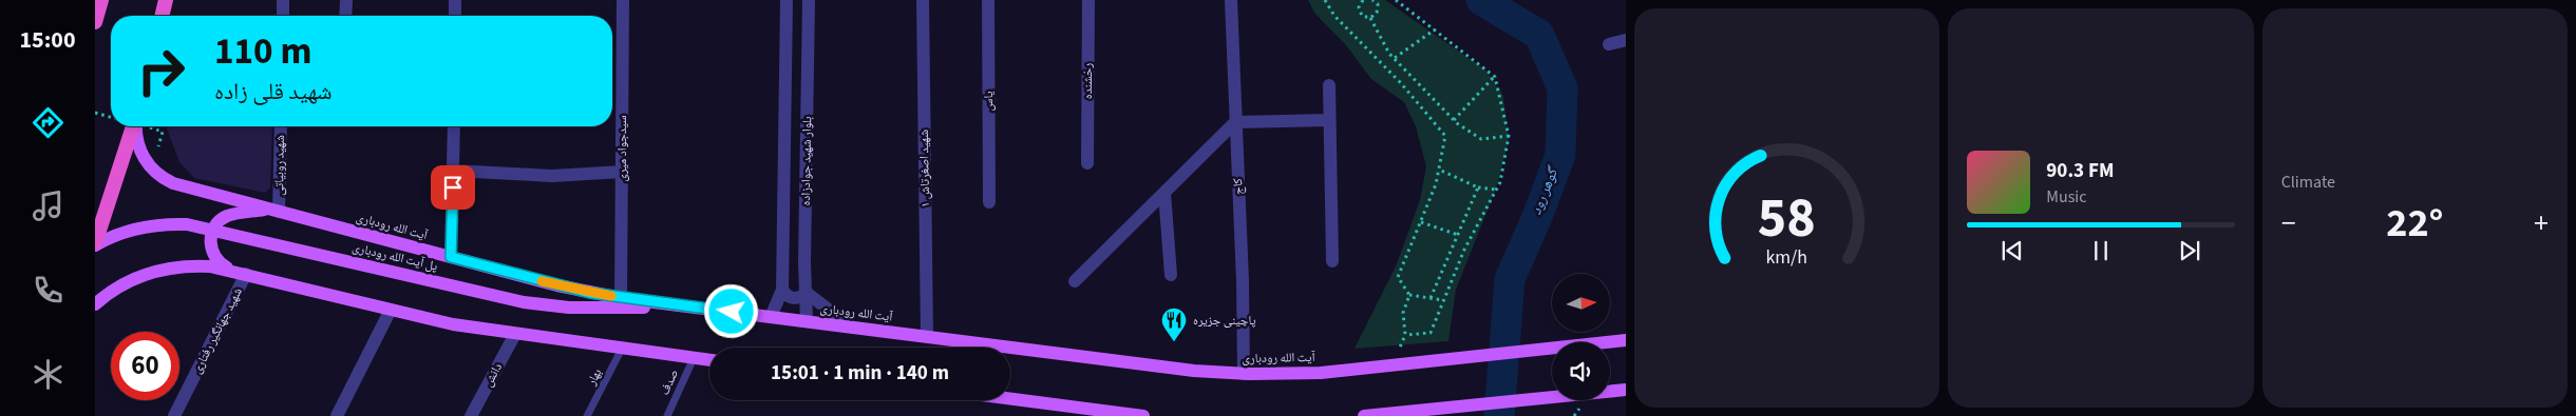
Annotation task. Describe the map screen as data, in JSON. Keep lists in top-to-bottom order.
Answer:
{
  "streets": {
    "main road": ["آیت الله رودباری", "پل آیت الله رودباری"],
    "street": [
      "رخشنده",
      "یاس",
      "سیدجواد میری",
      "بلوار شهید جوادزاده",
      "شهید روبیاتی",
      "شهید اصغرتاش ۱",
      "کاج",
      "شهید جهانگیر رفتاری",
      "دانش"
    ],
    "lane": ["بهار", "صدف"]
  },
  "crossings": [
    ["سیدجواد میری", "آیت الله رودباری"],
    ["بلوار شهید جوادزاده", "آیت الله رودباری"],
    ["شهید روبیاتی", "آیت الله رودباری"],
    ["شهید اصغرتاش ۱", "آیت الله رودباری"],
    ["کاج", "آیت الله رودباری"],
    ["آیت الله رودباری", "پل آیت الله رودباری"]
  ],
  "water": ["گوهر رود"],
  "places": {
    "restaurant": ["پاچینی جزیره"]
  },
  "north": "right",
  "page": {
    "tabs": "15:00",
    "tile": "Climate",
    "turn": ["110 m", "شهید قلی زاده"],
    "song": ["90.3 FM", "Music"],
    "heat": ["−", "22°", "+"],
    "limit": "60",
    "trip": "15:01 · 1 min · 140 m",
    "gauge": ["58", "km/h"]
  }
}
